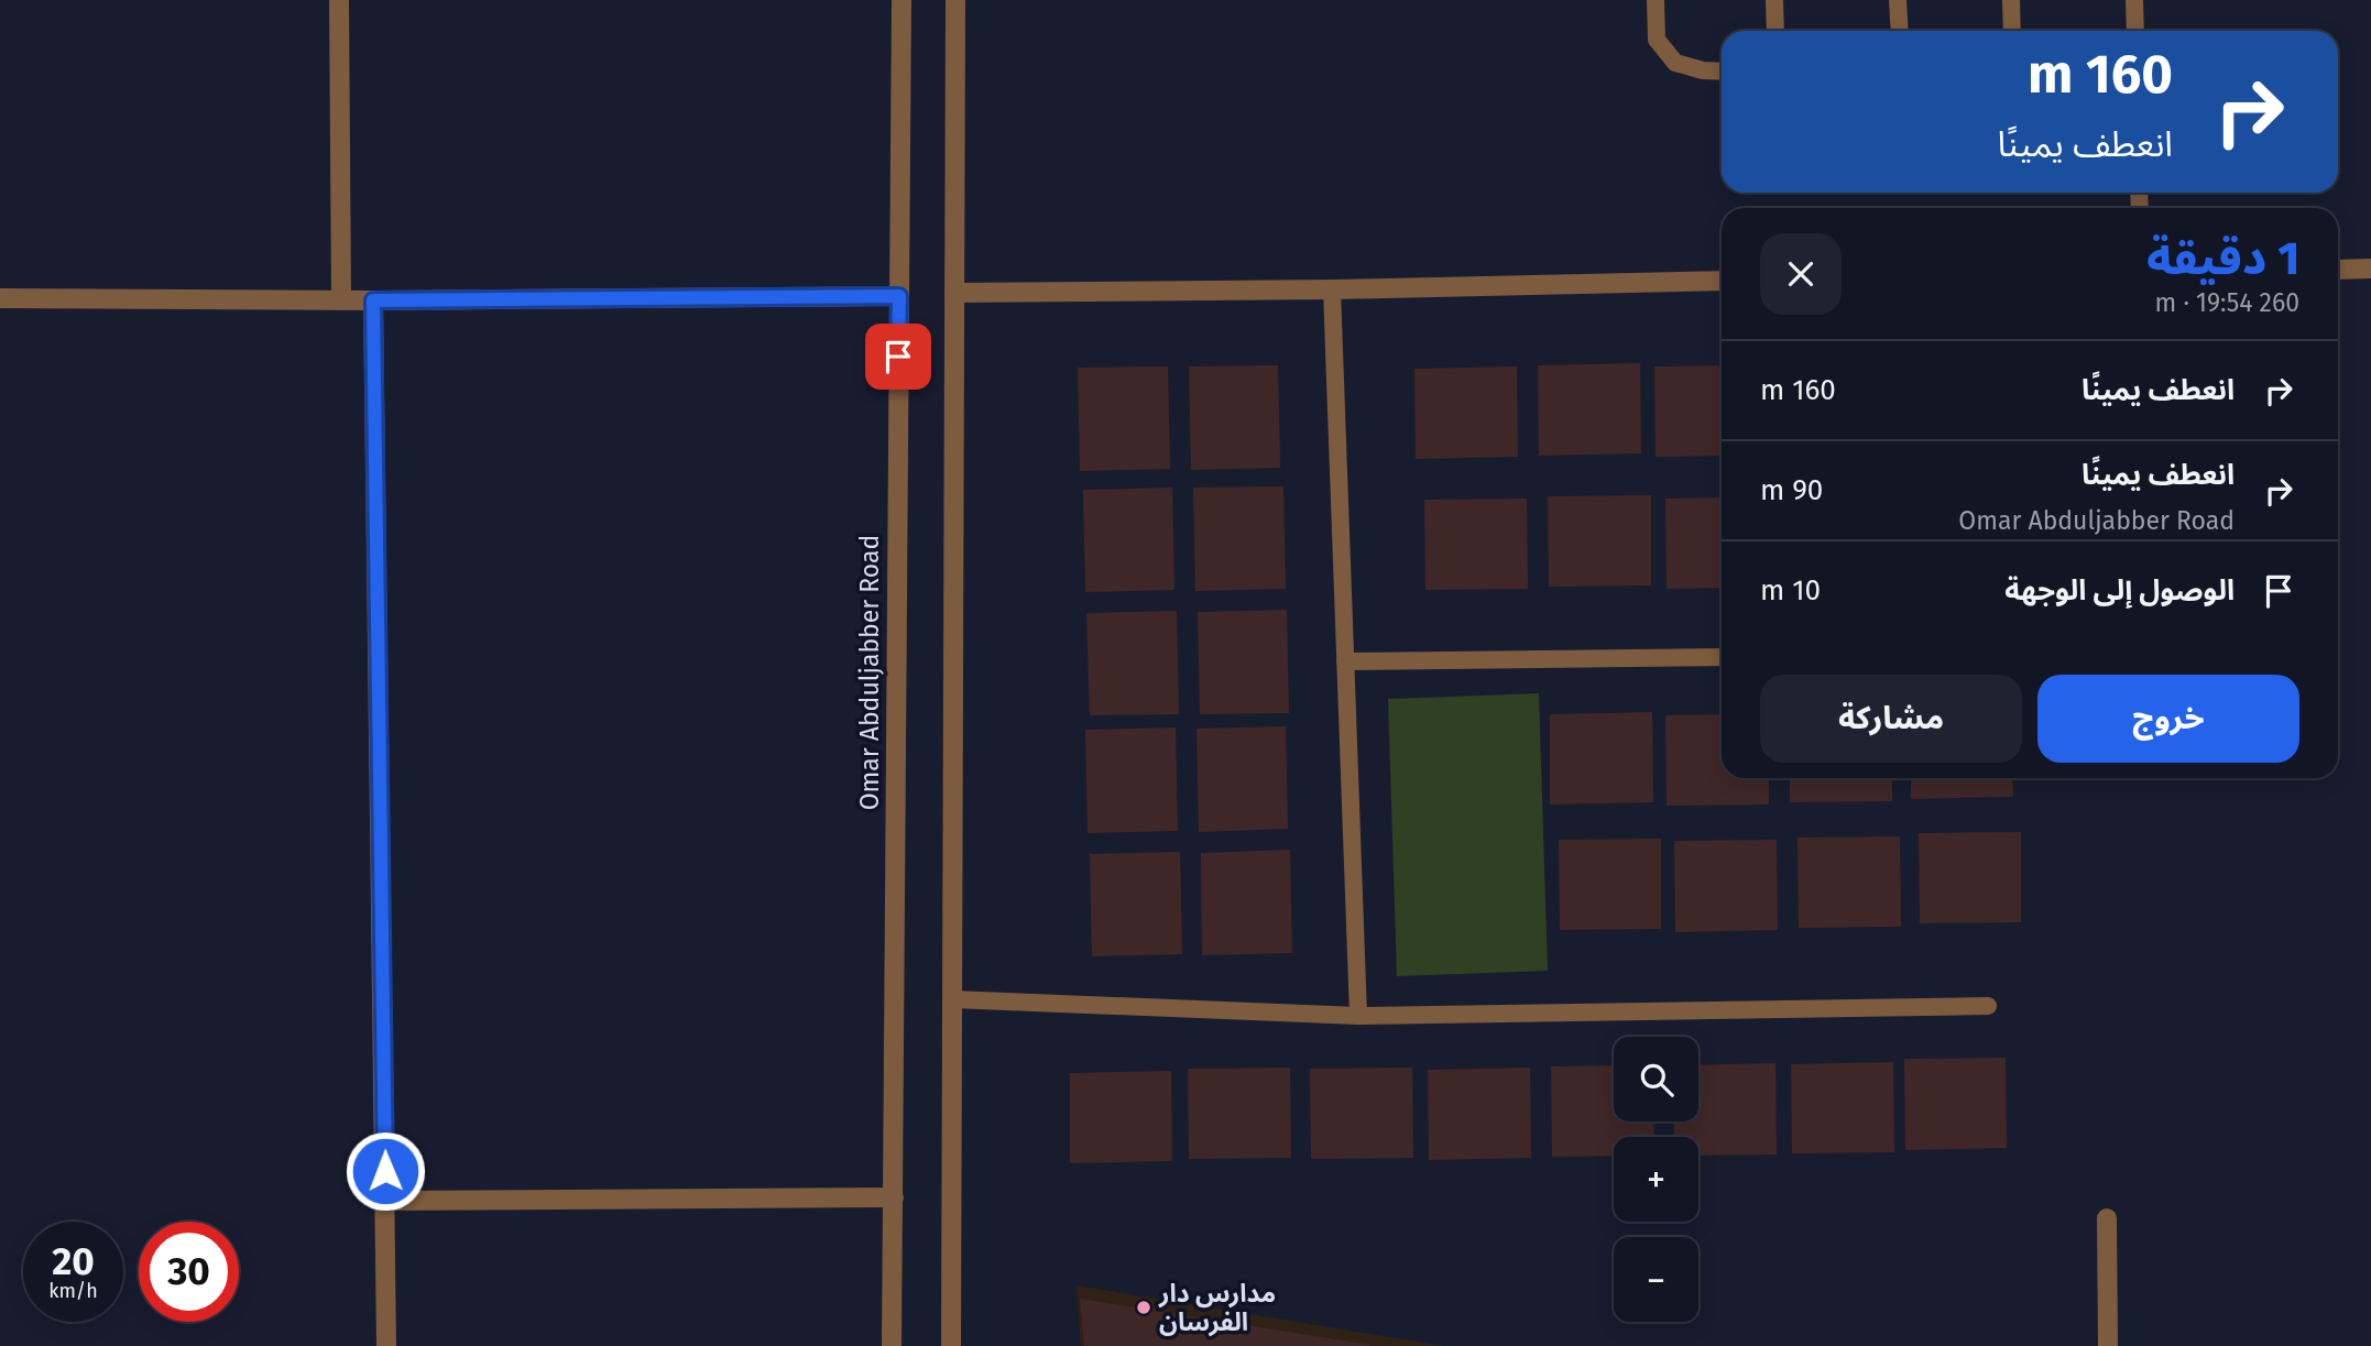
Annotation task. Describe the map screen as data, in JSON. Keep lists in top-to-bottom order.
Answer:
{
  "streets": {
    "street": ["Omar Abduljabber Road"]
  },
  "places": ["مدارس دار الفرسان"],
  "page": {
    "turn": ["160 m", "انعطف يمينًا"],
    "heading": ["1 دقيقة", "260 m · 19:54"],
    "list": [
      {
        "name": "انعطف يمينًا",
        "value": "160 m"
      },
      {
        "name": "انعطف يمينًا",
        "note": "Omar Abduljabber Road",
        "value": "90 m"
      },
      {
        "name": "الوصول إلى الوجهة",
        "value": "10 m"
      }
    ],
    "buttons": ["خروج", "مشاركة"],
    "map_buttons": ["+", "−"],
    "speed": "20 km/h",
    "limit": "30"
  }
}
